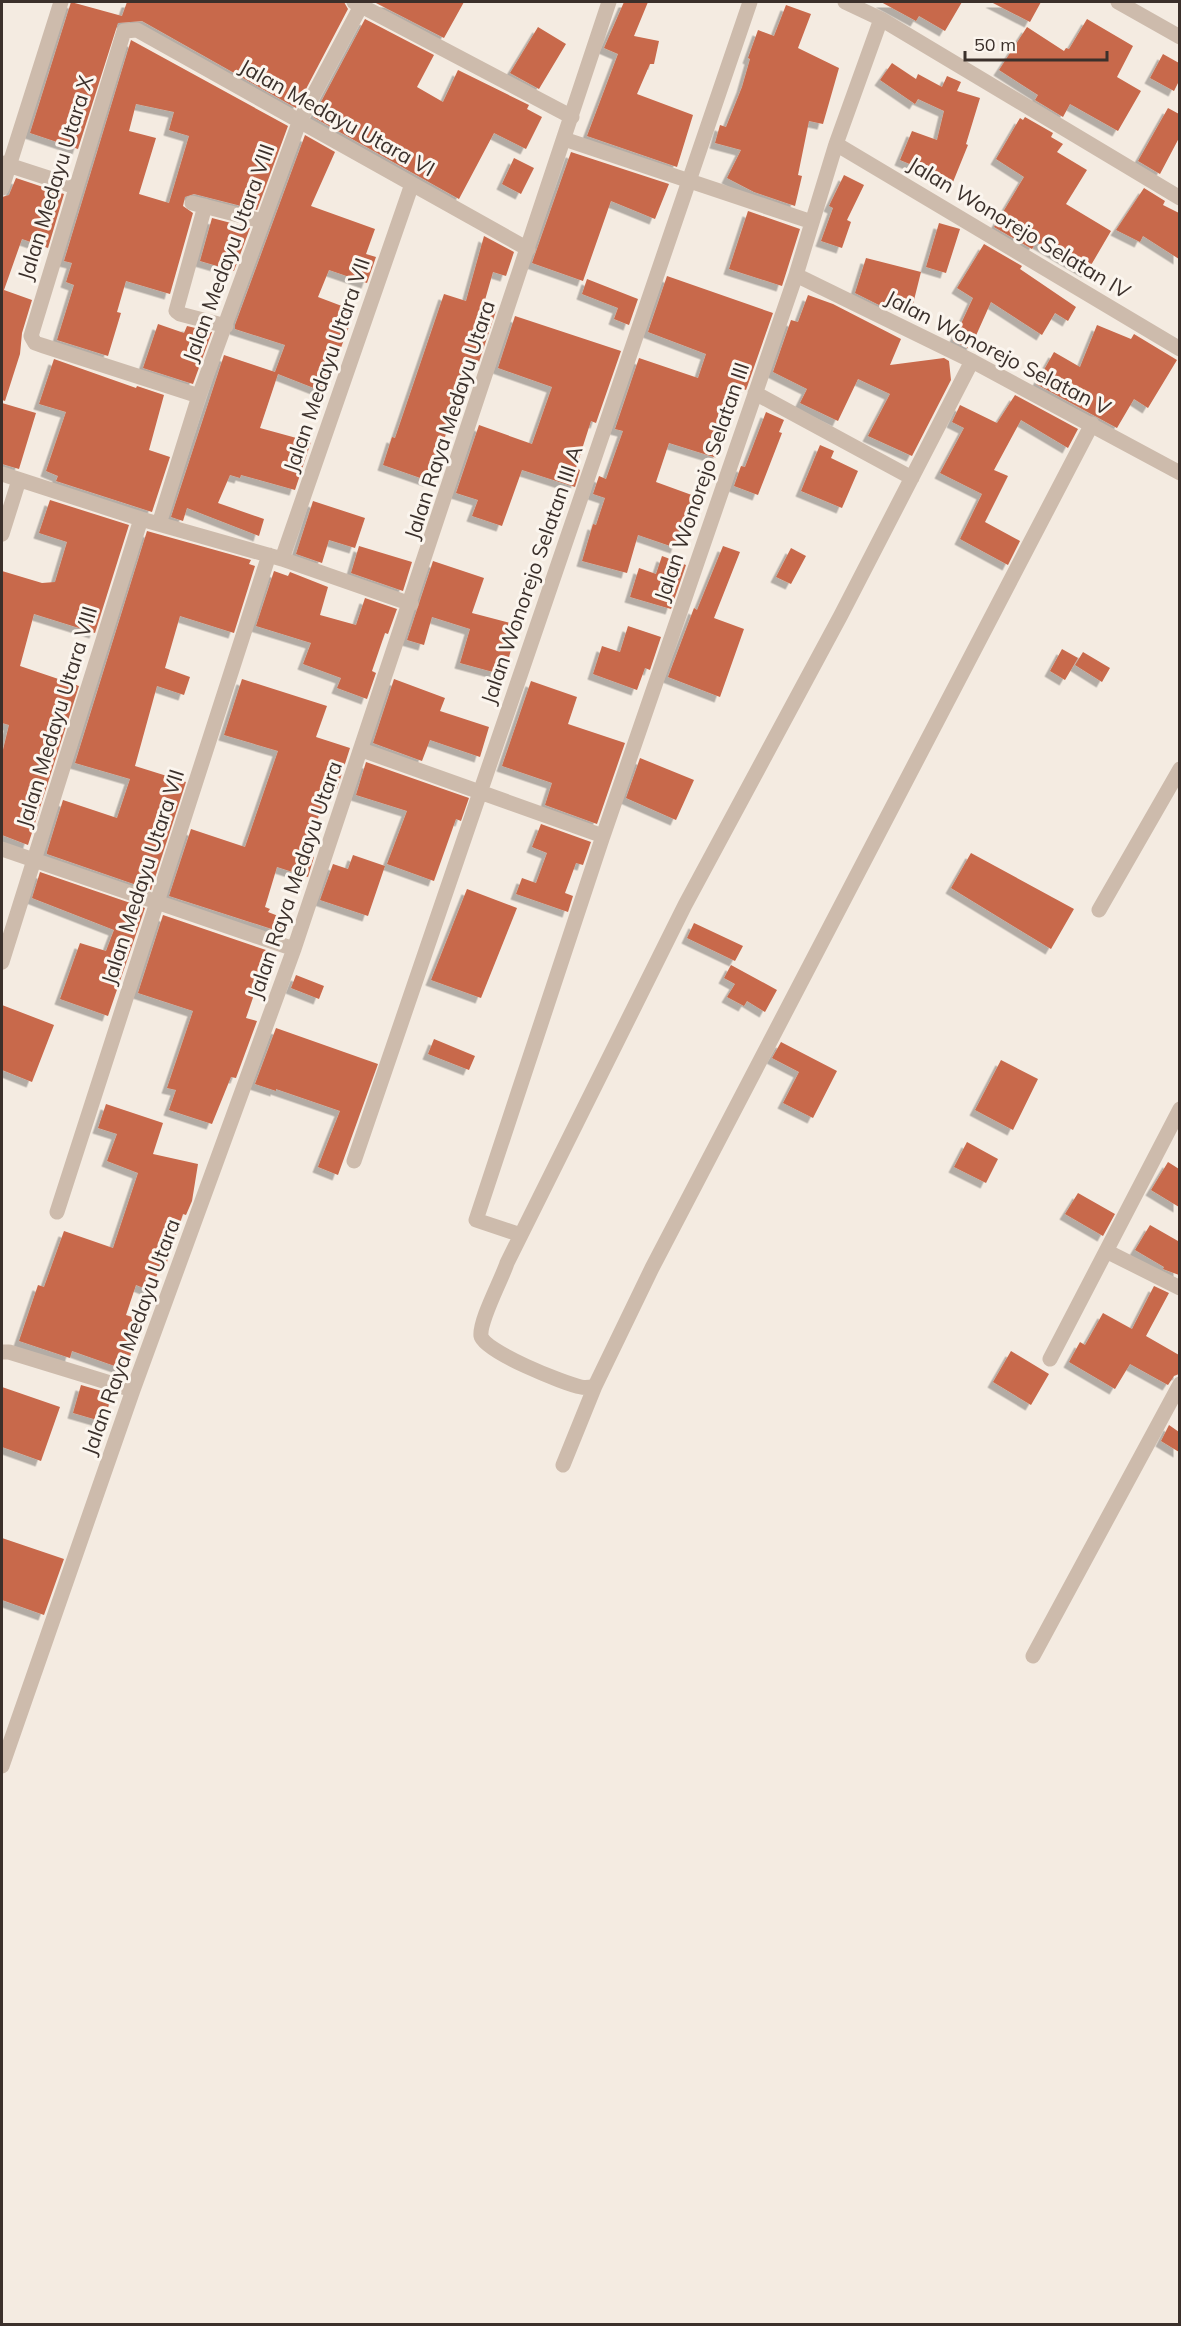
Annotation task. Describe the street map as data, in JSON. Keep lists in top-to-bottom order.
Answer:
{
  "streets": {
    "street": [
      "Jalan Medayu Utara VI",
      "Jalan Medayu Utara X",
      "Jalan Wonorejo Selatan IV",
      "Jalan Medayu Utara VIII",
      "Jalan Wonorejo Selatan V",
      "Jalan Medayu Utara VII",
      "Jalan Raya Medayu Utara",
      "Jalan Wonorejo Selatan III",
      "Jalan Wonorejo Selatan III A"
    ]
  },
  "crossings": [
    ["Jalan Medayu Utara VI", "Jalan Medayu Utara X"],
    ["Jalan Medayu Utara VI", "Jalan Medayu Utara VIII"],
    ["Jalan Medayu Utara VI", "Jalan Medayu Utara VII"],
    ["Jalan Medayu Utara VI", "Jalan Raya Medayu Utara"],
    ["Jalan Medayu Utara X", "Jalan Medayu Utara VIII"],
    ["Jalan Wonorejo Selatan IV", "Jalan Wonorejo Selatan III"],
    ["Jalan Wonorejo Selatan V", "Jalan Wonorejo Selatan III"]
  ],
  "scale_bar": "50 m"
}
